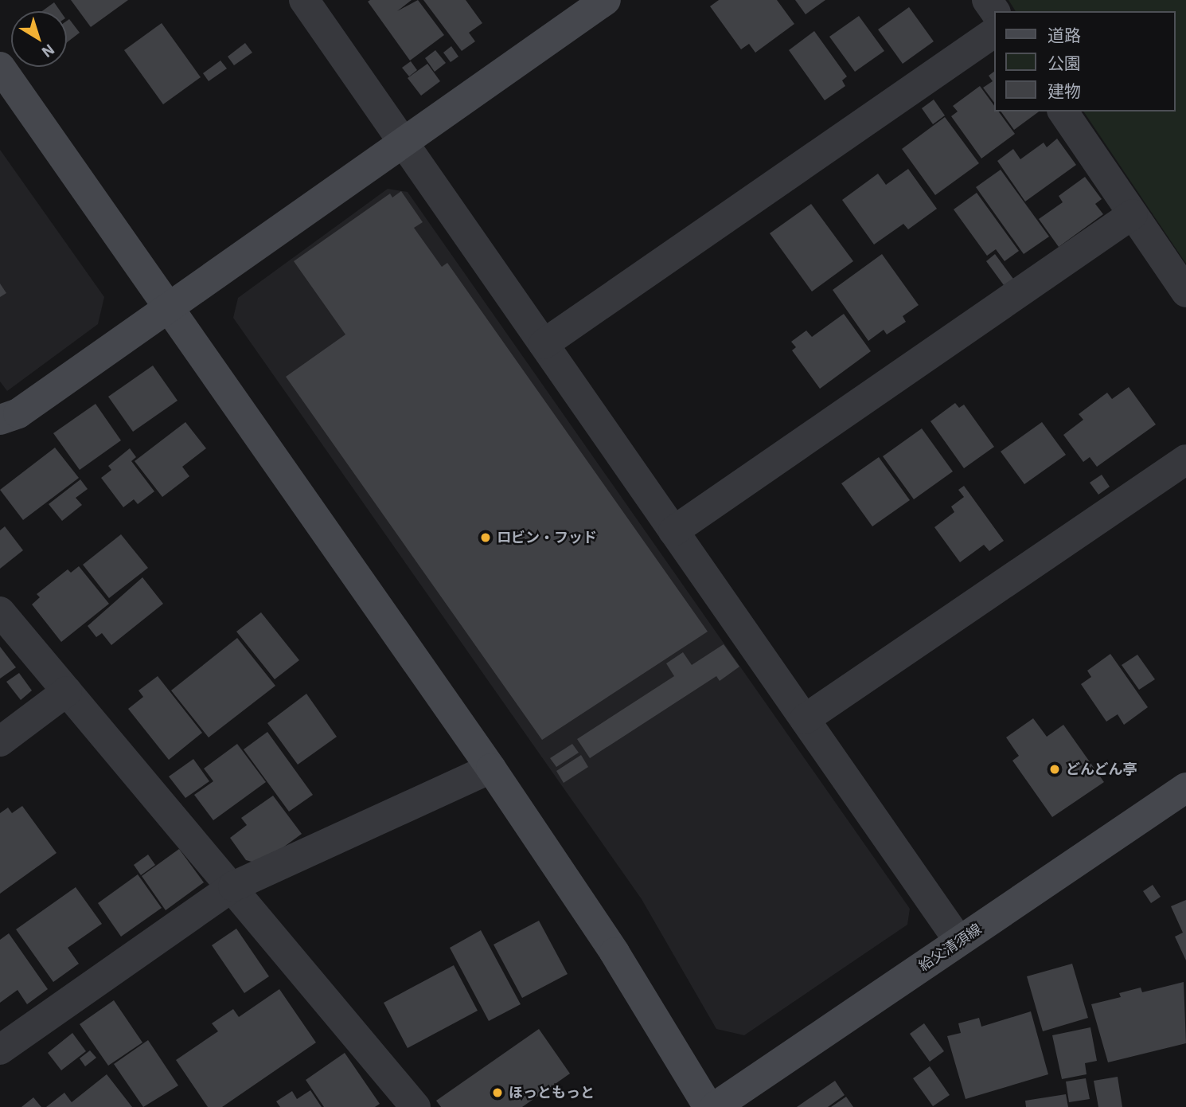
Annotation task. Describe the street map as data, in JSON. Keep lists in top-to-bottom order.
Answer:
{
  "streets": {
    "street": ["給父清須線"]
  },
  "places": ["ロビン・フッド", "どんどん亭", "ほっともっと"],
  "legend": ["道路", "公園", "建物"],
  "north": "bottom right"
}
